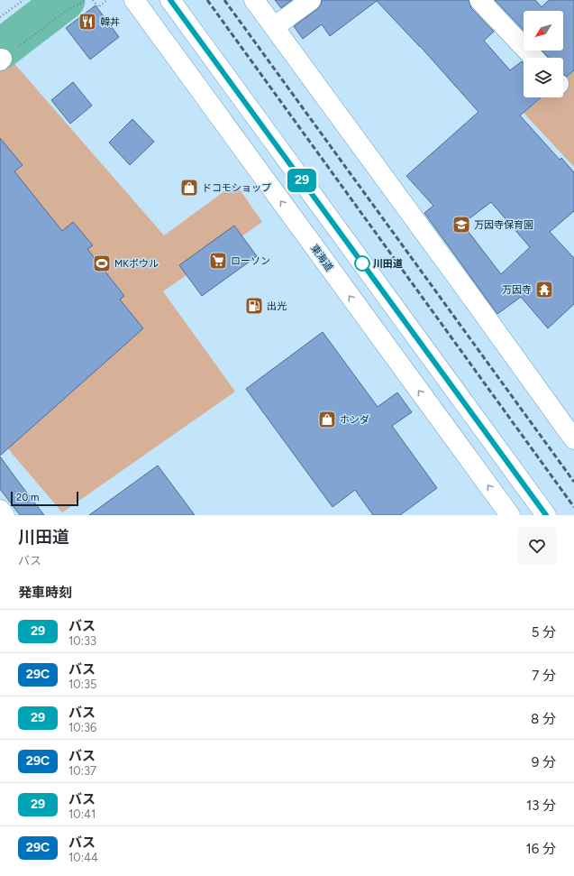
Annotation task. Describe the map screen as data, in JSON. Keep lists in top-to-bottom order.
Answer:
{
  "streets": {
    "main road": ["東海道"]
  },
  "places": {
    "restaurant": ["韓丼"],
    "shop": ["ドコモショップ", "ホンダ"],
    "school or university": ["万因寺保育園"],
    "supermarket": ["ローソン"],
    "sports": ["MKボウル"],
    "other": ["川田道"],
    "temple": ["万因寺"],
    "fuel station": ["出光"]
  },
  "lines": ["bus line 29"],
  "scale_bar": "20 m",
  "north": "bottom left",
  "page": {
    "on_map": "29",
    "scale": "20 m",
    "heading": [
      ["川田道", "バス"],
      "発車時刻"
    ],
    "list": [
      {
        "mark": "29",
        "name": "バス",
        "note": "10:33",
        "value": "5 分"
      },
      {
        "mark": "29C",
        "name": "バス",
        "note": "10:35",
        "value": "7 分"
      },
      {
        "mark": "29",
        "name": "バス",
        "note": "10:36",
        "value": "8 分"
      },
      {
        "mark": "29C",
        "name": "バス",
        "note": "10:37",
        "value": "9 分"
      },
      {
        "mark": "29",
        "name": "バス",
        "note": "10:41",
        "value": "13 分"
      },
      {
        "mark": "29C",
        "name": "バス",
        "note": "10:44",
        "value": "16 分"
      }
    ]
  }
}
